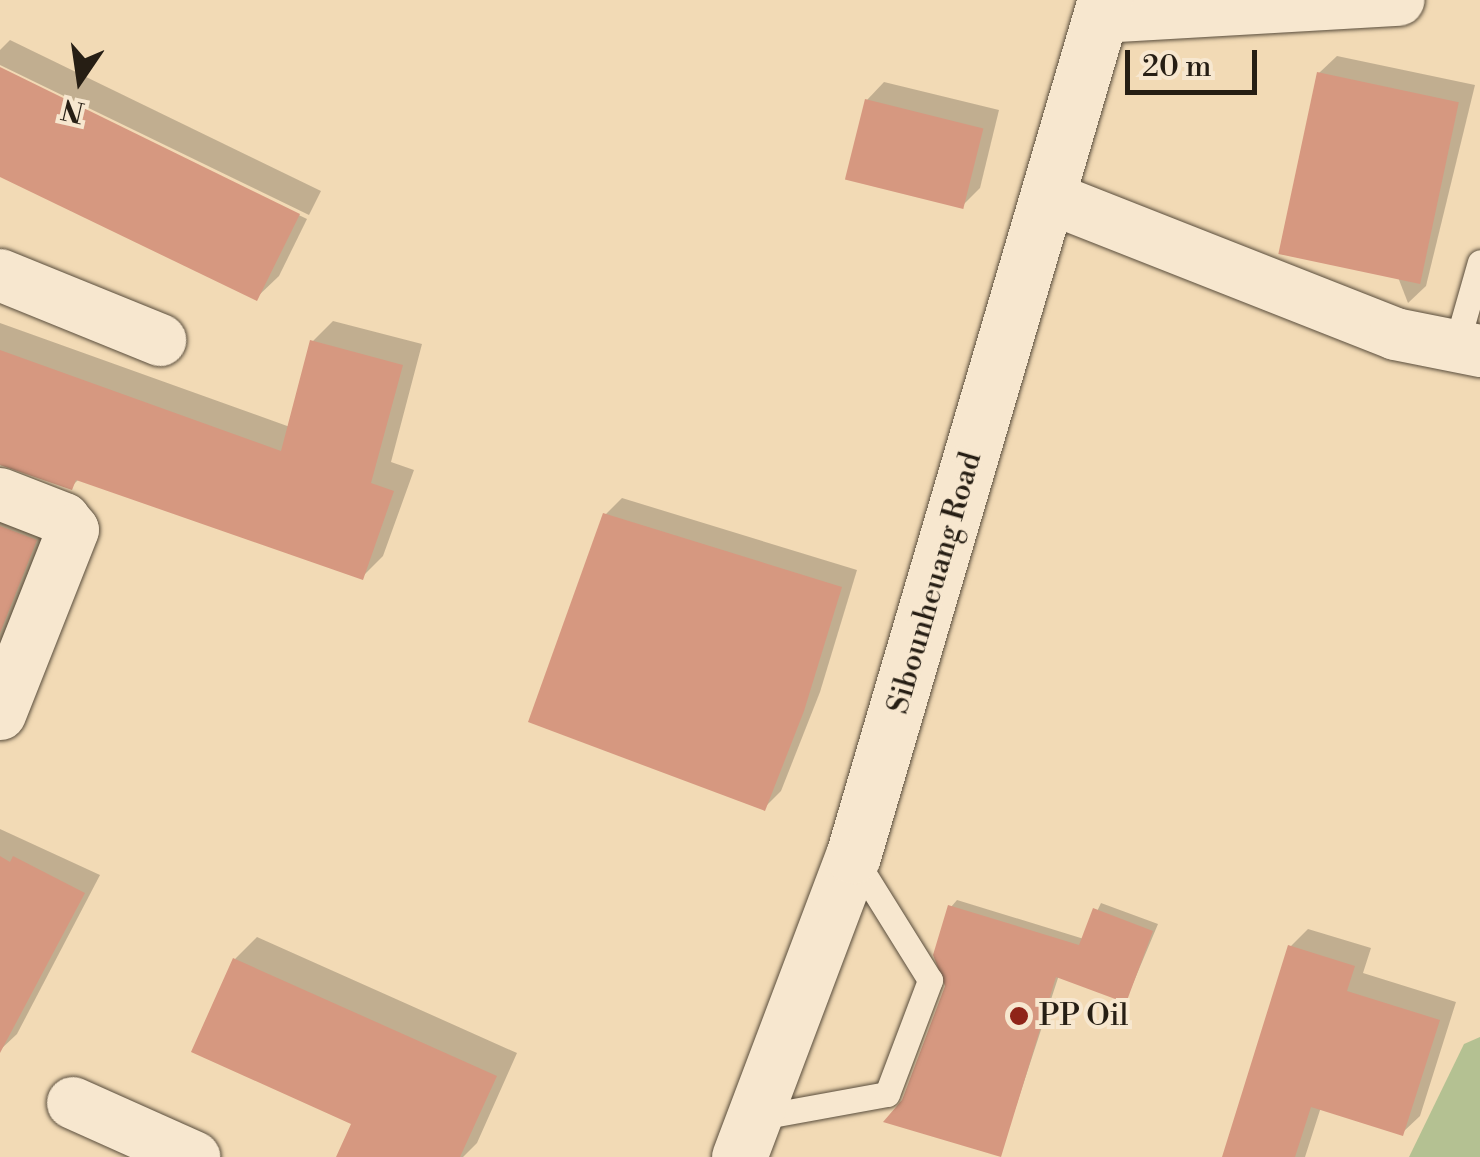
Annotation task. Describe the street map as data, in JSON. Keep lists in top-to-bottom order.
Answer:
{
  "streets": {
    "street": ["Sibounheuang Road"]
  },
  "places": ["PP Oil"],
  "scale_bar": "20 m",
  "north": "bottom"
}
